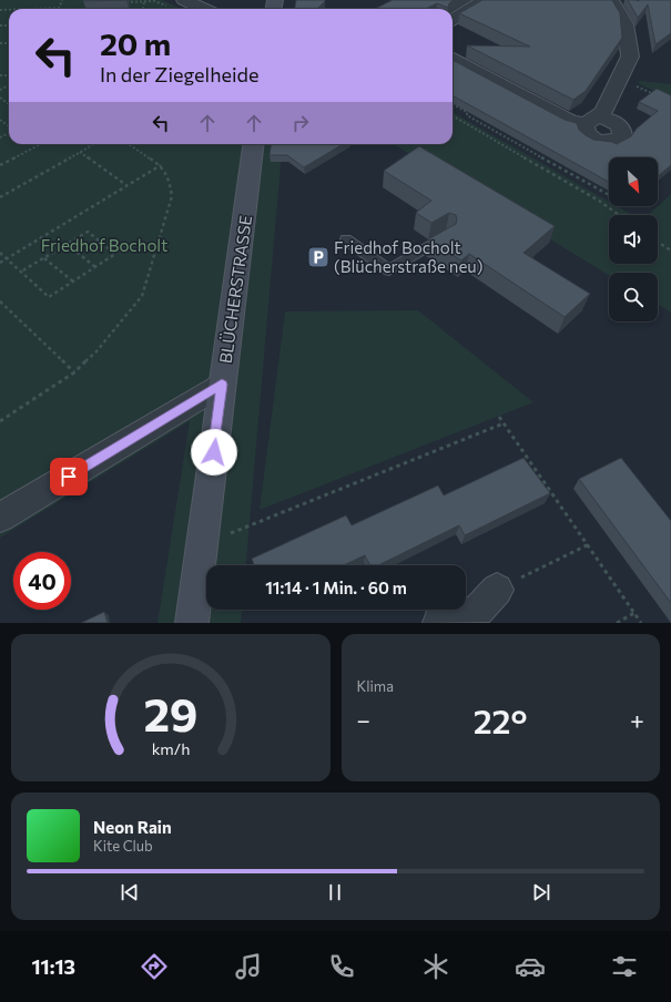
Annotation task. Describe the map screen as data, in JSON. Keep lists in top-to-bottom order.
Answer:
{
  "streets": {
    "street": ["BLÜCHERSTRASSE"]
  },
  "parks": ["Friedhof Bocholt"],
  "places": {
    "parking": ["Friedhof Bocholt (Blücherstraße neu)"]
  },
  "north": "bottom right",
  "page": {
    "turn": ["20 m", "In der Ziegelheide"],
    "limit": "40",
    "trip": "11:14 · 1 Min. · 60 m",
    "tile": "Klima",
    "heat": ["−", "22°", "+"],
    "song": ["Neon Rain", "Kite Club"],
    "tabs": "11:13",
    "gauge": ["29", "km/h"]
  }
}
